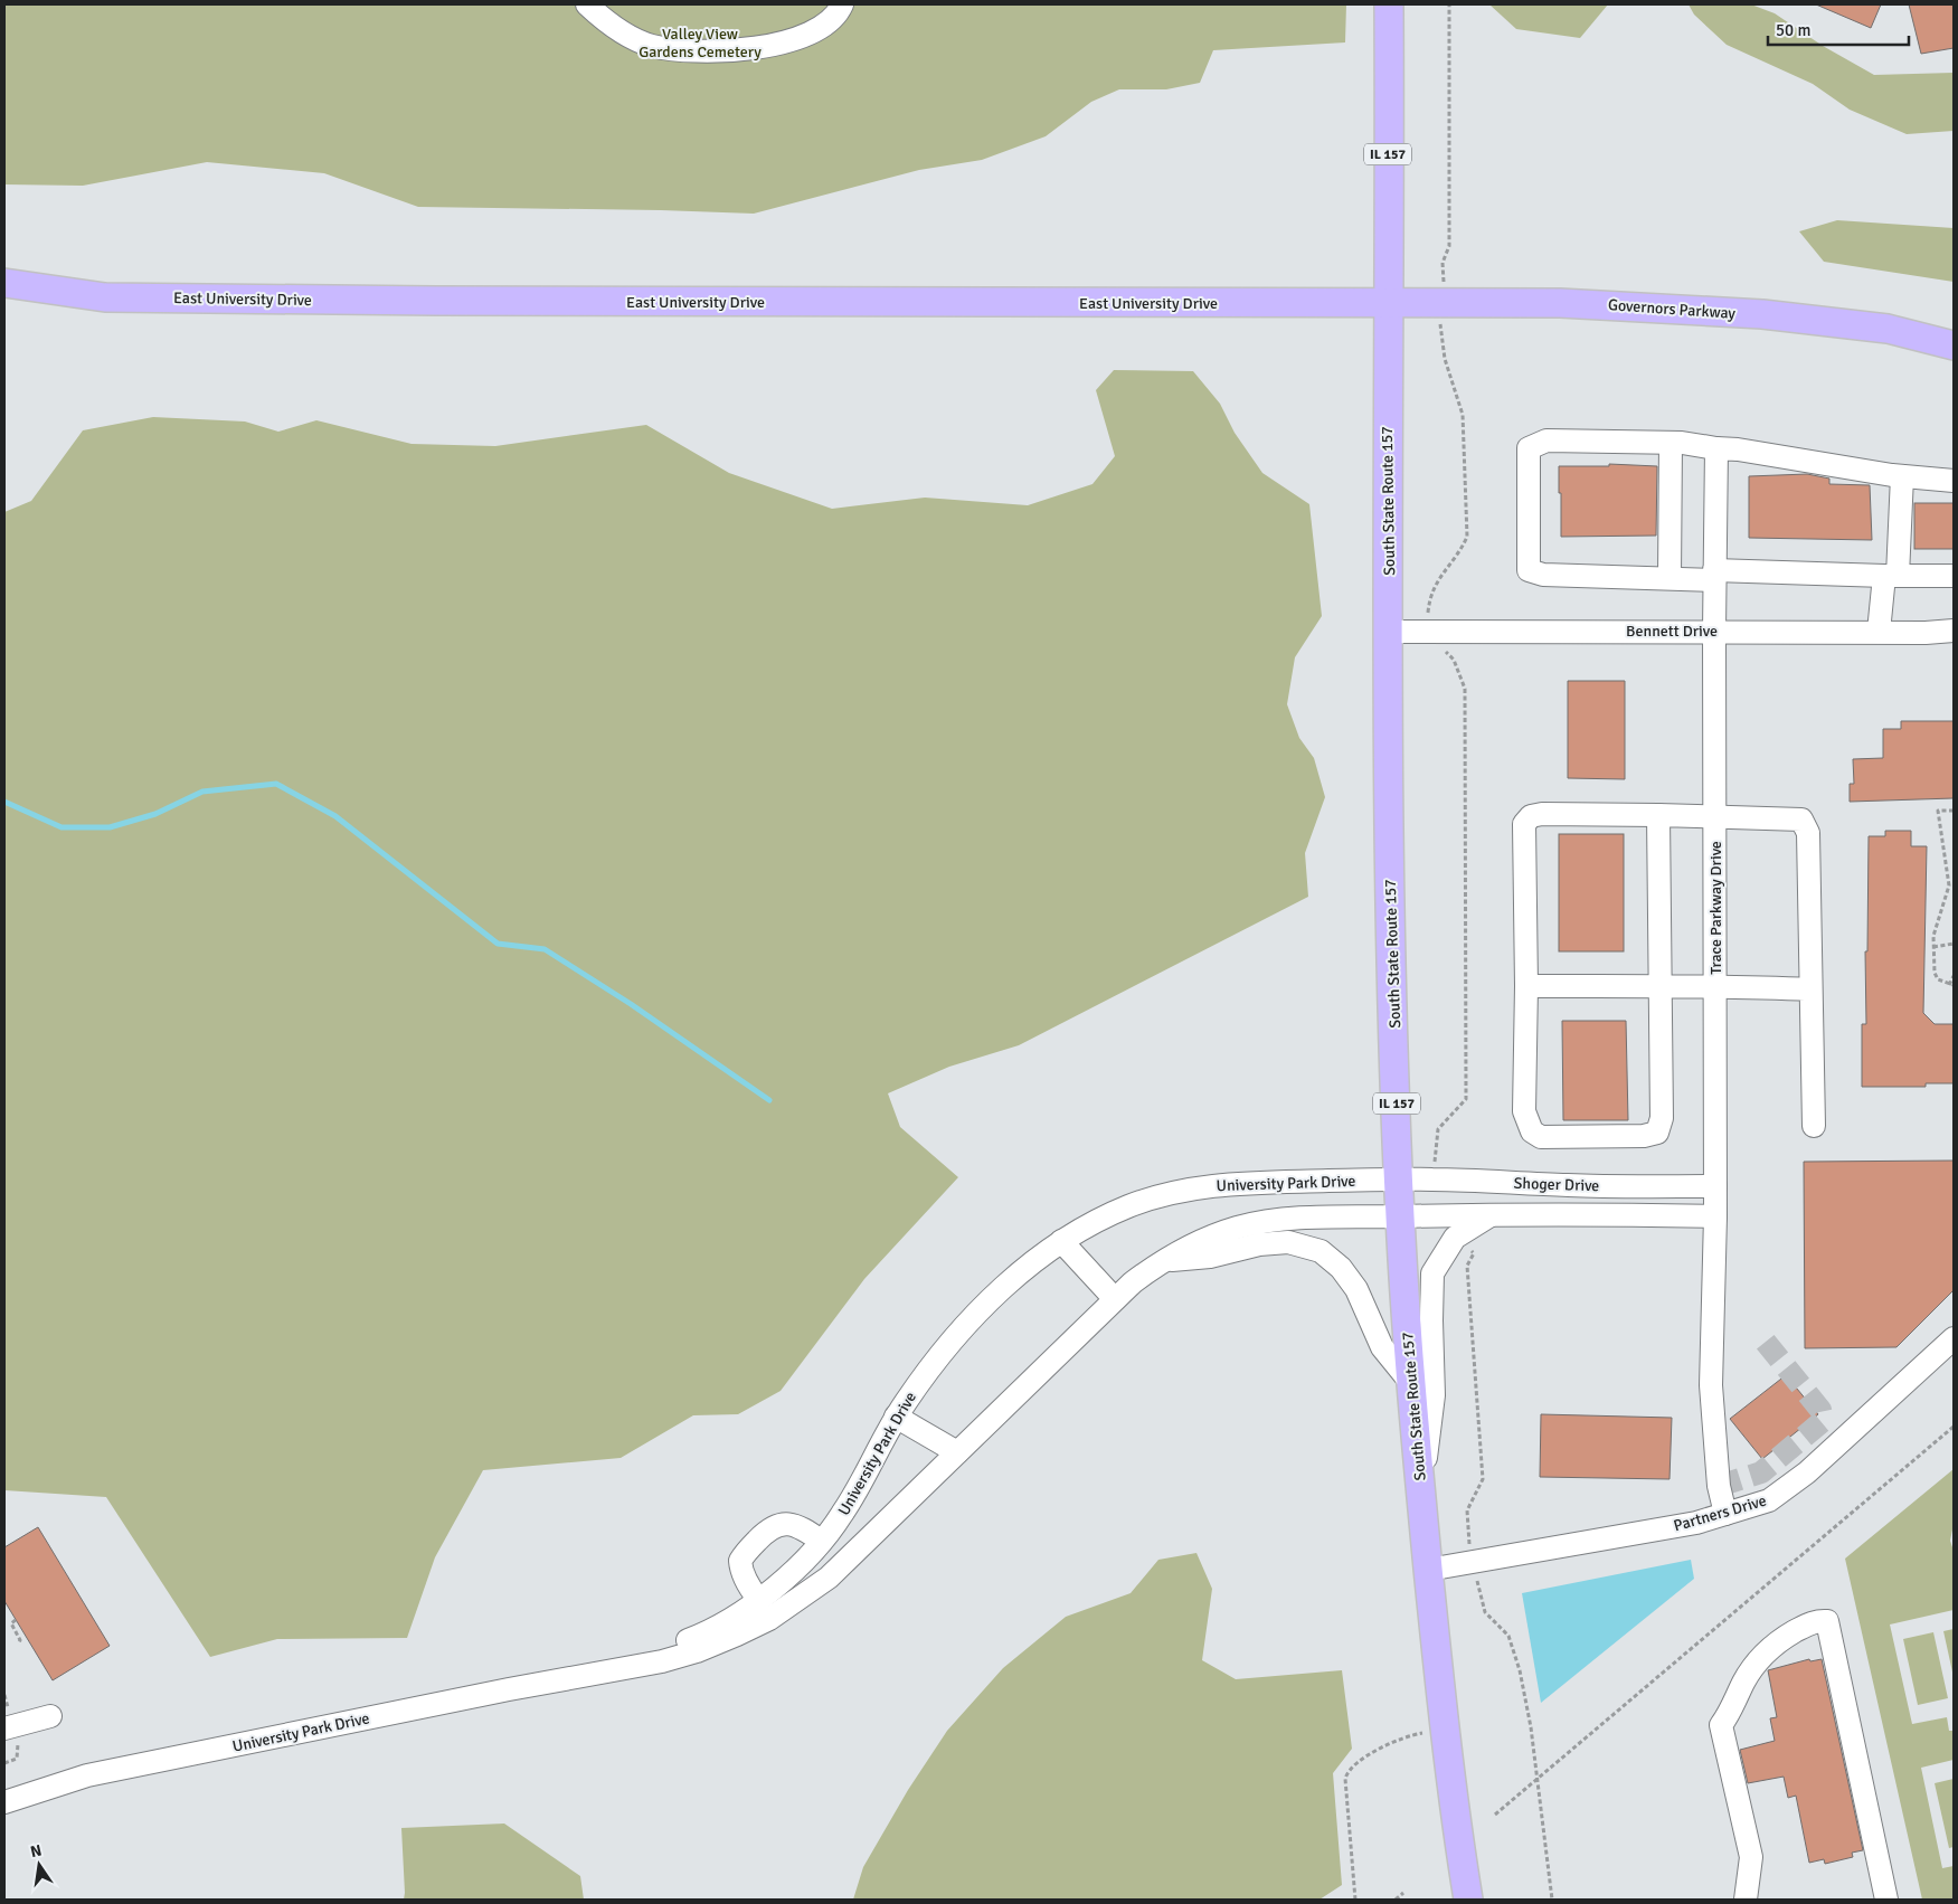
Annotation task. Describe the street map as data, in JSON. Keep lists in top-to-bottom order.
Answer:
{
  "streets": {
    "main road": [
      "IL 157",
      "East University Drive",
      "Governors Parkway",
      "South State Route 157"
    ],
    "street": [
      "Bennett Drive",
      "Trace Parkway Drive",
      "University Park Drive",
      "Shoger Drive",
      "Partners Drive"
    ]
  },
  "crossings": [
    ["East University Drive", "Governors Parkway"],
    ["East University Drive", "South State Route 157"],
    ["Governors Parkway", "South State Route 157"],
    ["South State Route 157", "Bennett Drive"],
    ["South State Route 157", "University Park Drive"],
    ["South State Route 157", "Shoger Drive"],
    ["South State Route 157", "Partners Drive"],
    ["Bennett Drive", "Trace Parkway Drive"],
    ["Trace Parkway Drive", "Shoger Drive"],
    ["Trace Parkway Drive", "Partners Drive"],
    ["University Park Drive", "Shoger Drive"]
  ],
  "parks": ["Valley View Gardens Cemetery"],
  "scale_bar": "50 m",
  "north": "top"
}
